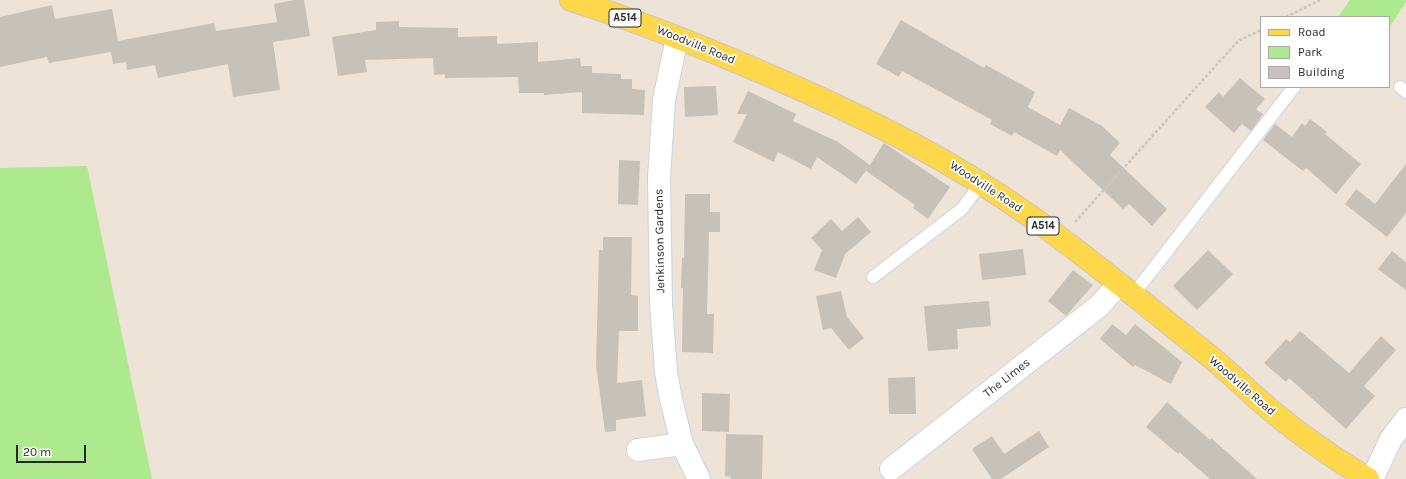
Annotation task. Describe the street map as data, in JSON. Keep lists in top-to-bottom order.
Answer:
{
  "streets": {
    "main road": ["A514", "Woodville Road"],
    "street": ["Jenkinson Gardens", "The Limes"]
  },
  "crossings": [
    ["Woodville Road", "Jenkinson Gardens"],
    ["Woodville Road", "The Limes"]
  ],
  "legend": ["Road", "Park", "Building"],
  "scale_bar": "20 m"
}
